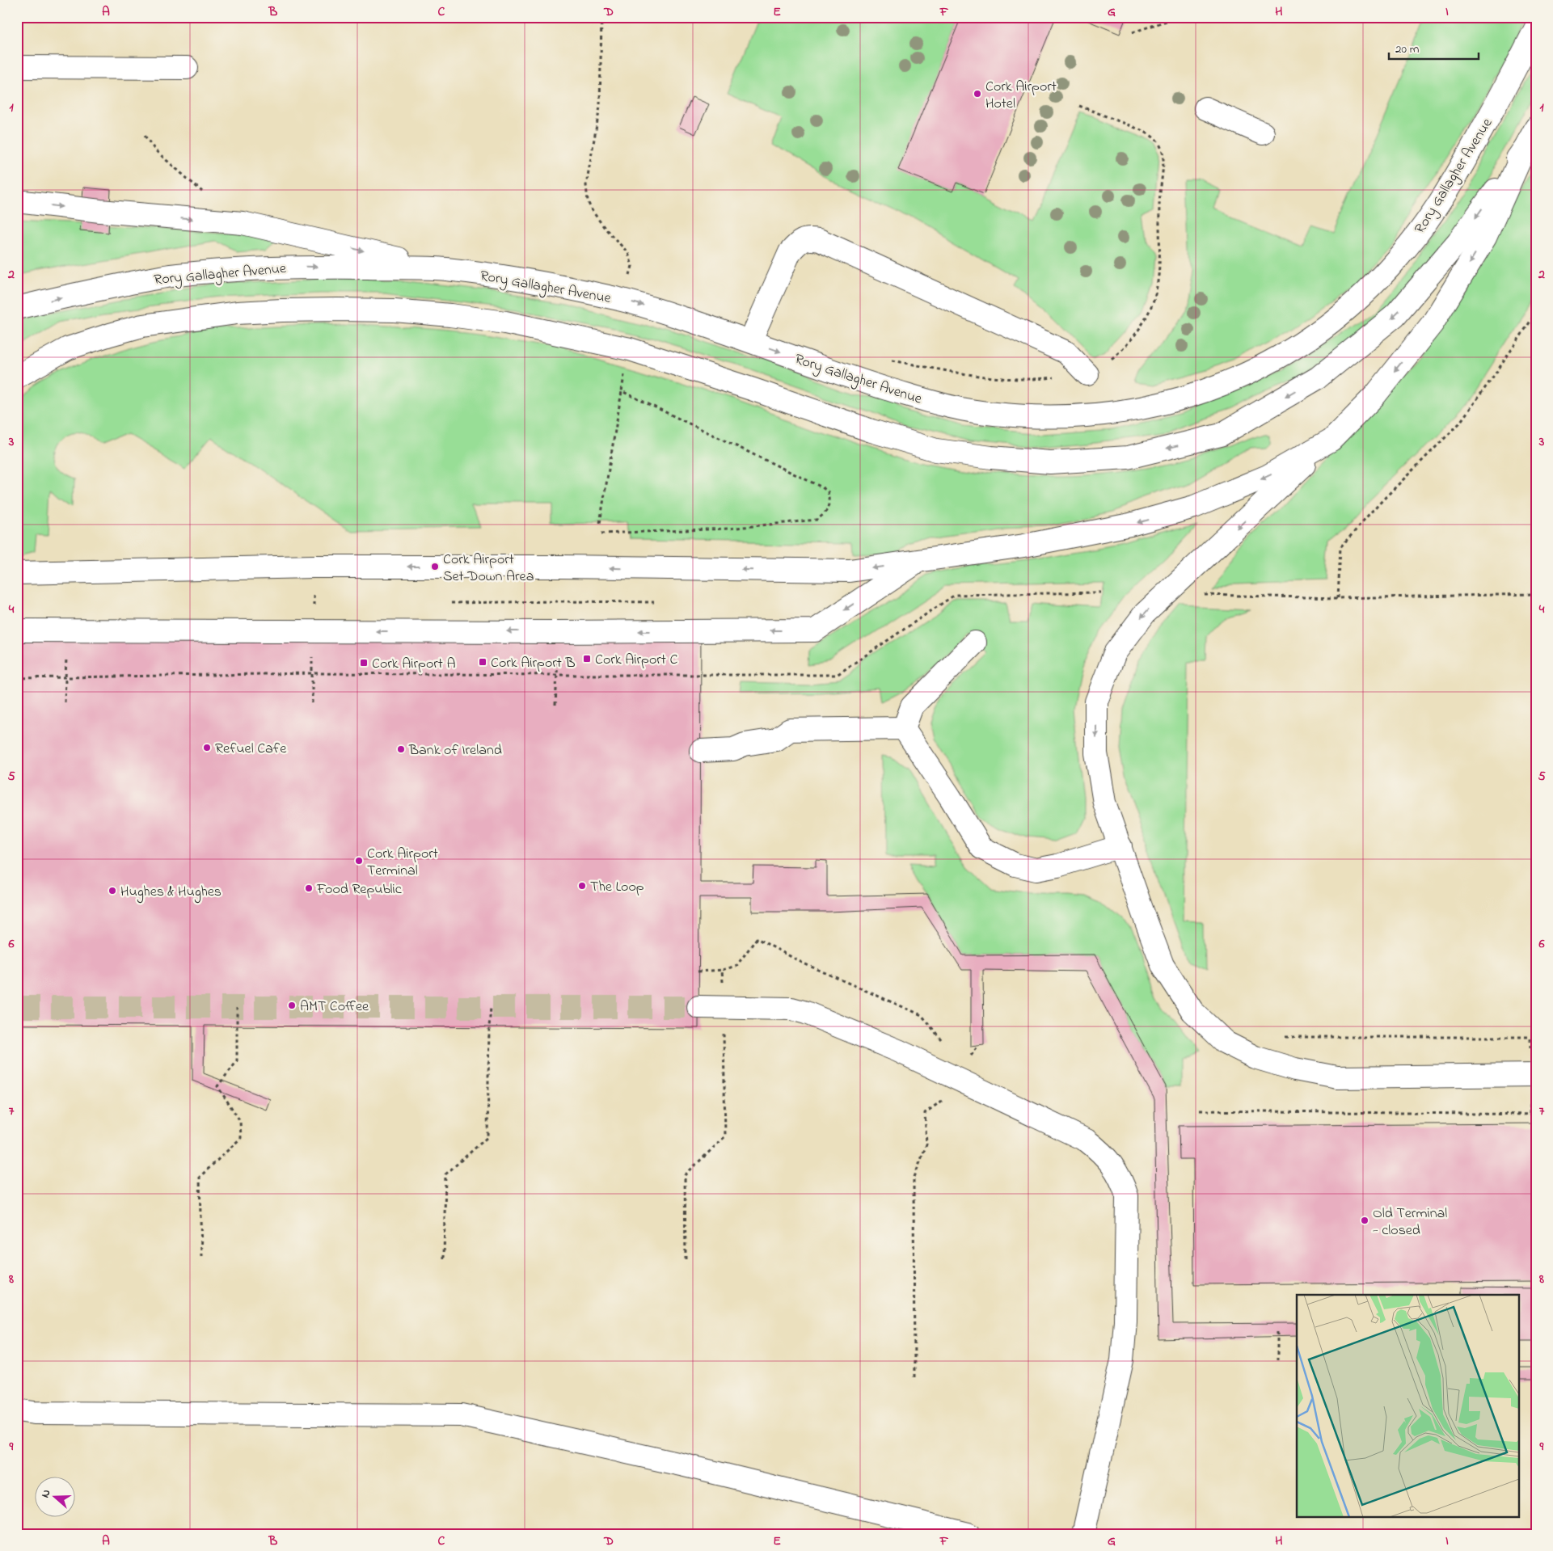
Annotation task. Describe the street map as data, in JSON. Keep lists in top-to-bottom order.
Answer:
{
  "streets": {
    "street": ["Rory Gallagher Avenue"]
  },
  "places": {
    "other": [
      "Cork Airport Hotel",
      "Cork Airport Set Down Area",
      "Refuel Cafe",
      "Bank of Ireland",
      "Cork Airport Terminal",
      "The Loop",
      "Food Republic",
      "Hughes & Hughes",
      "AMT Coffee",
      "Old Terminal - closed"
    ],
    "transit": ["Cork Airport C", "Cork Airport B", "Cork Airport A"]
  },
  "scale_bar": "20 m",
  "north": "left",
  "grid": {
    "columns": [
      "A",
      "B",
      "C",
      "D",
      "E",
      "F",
      "G",
      "H",
      "I"
    ],
    "rows": [
      "1",
      "2",
      "3",
      "4",
      "5",
      "6",
      "7",
      "8",
      "9"
    ]
  }
}
